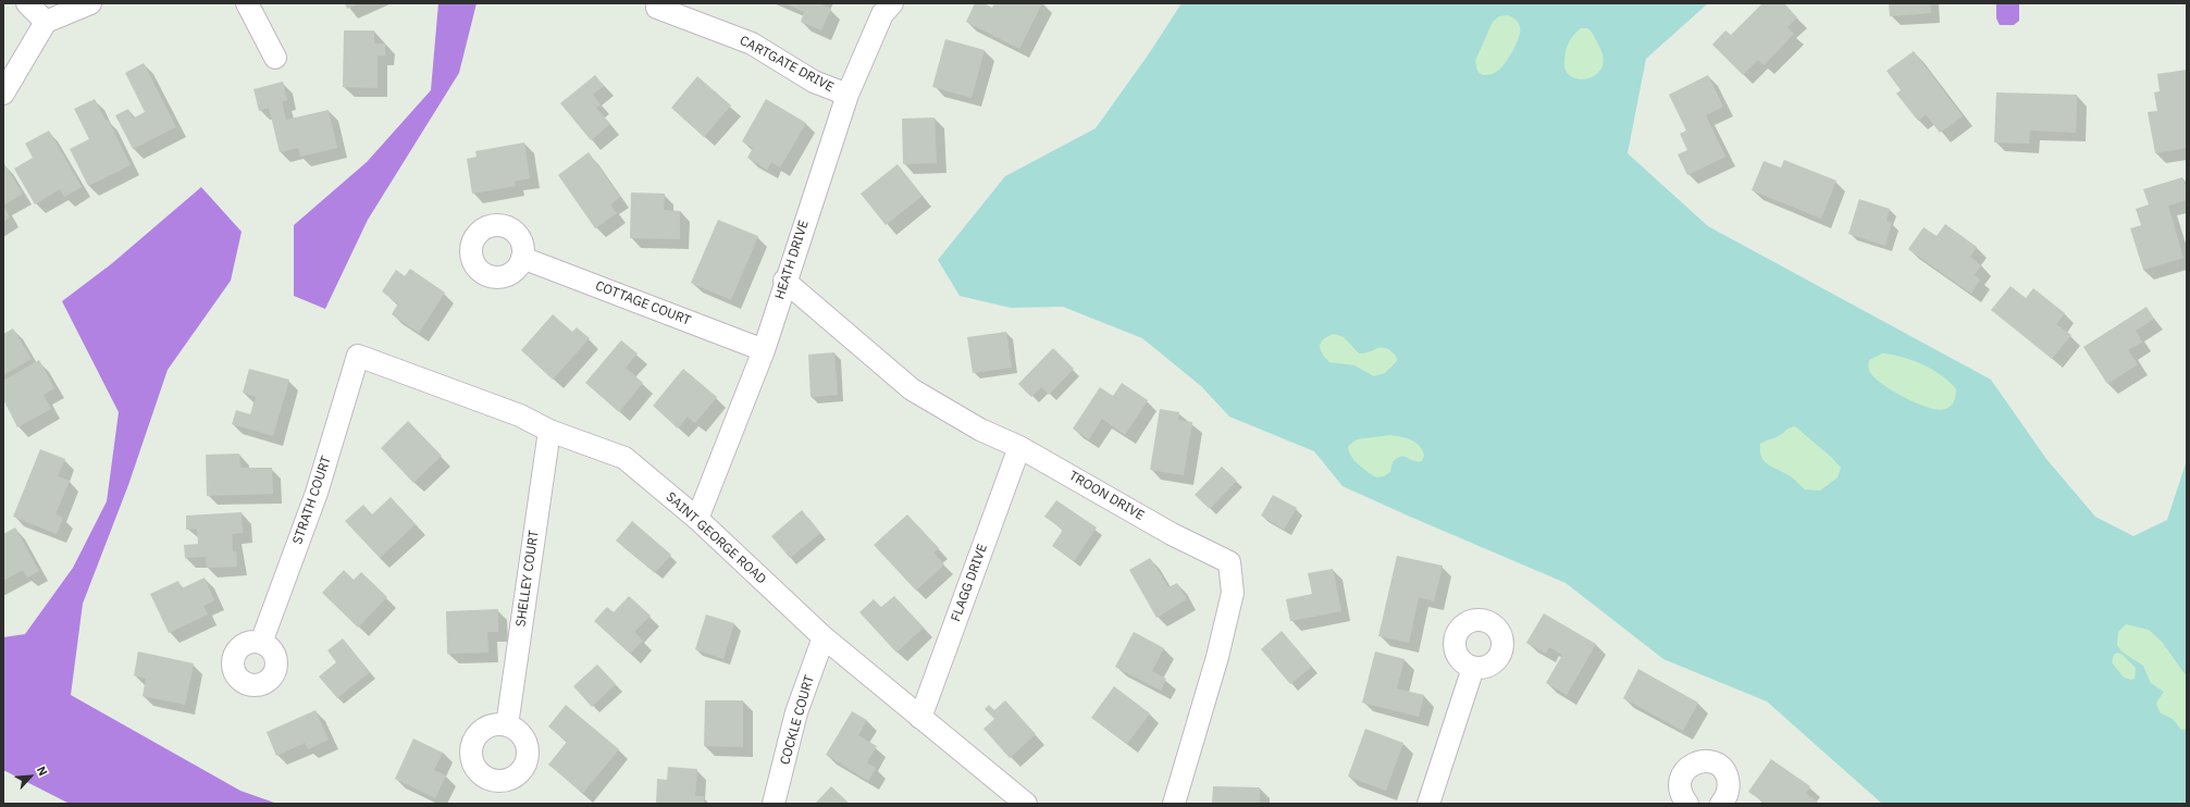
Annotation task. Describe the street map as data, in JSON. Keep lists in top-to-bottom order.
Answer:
{
  "streets": {
    "street": [
      "CARTGATE DRIVE",
      "HEATH DRIVE",
      "COTTAGE COURT",
      "TROON DRIVE",
      "STRATH COURT",
      "SAINT GEORGE ROAD",
      "SHELLEY COURT",
      "FLAGG DRIVE",
      "COCKLE COURT"
    ]
  },
  "crossings": [
    ["CARTGATE DRIVE", "HEATH DRIVE"],
    ["HEATH DRIVE", "COTTAGE COURT"],
    ["HEATH DRIVE", "TROON DRIVE"],
    ["HEATH DRIVE", "SAINT GEORGE ROAD"],
    ["TROON DRIVE", "FLAGG DRIVE"],
    ["STRATH COURT", "SAINT GEORGE ROAD"],
    ["SAINT GEORGE ROAD", "SHELLEY COURT"],
    ["SAINT GEORGE ROAD", "FLAGG DRIVE"],
    ["SAINT GEORGE ROAD", "COCKLE COURT"]
  ],
  "north": "top right"
}
